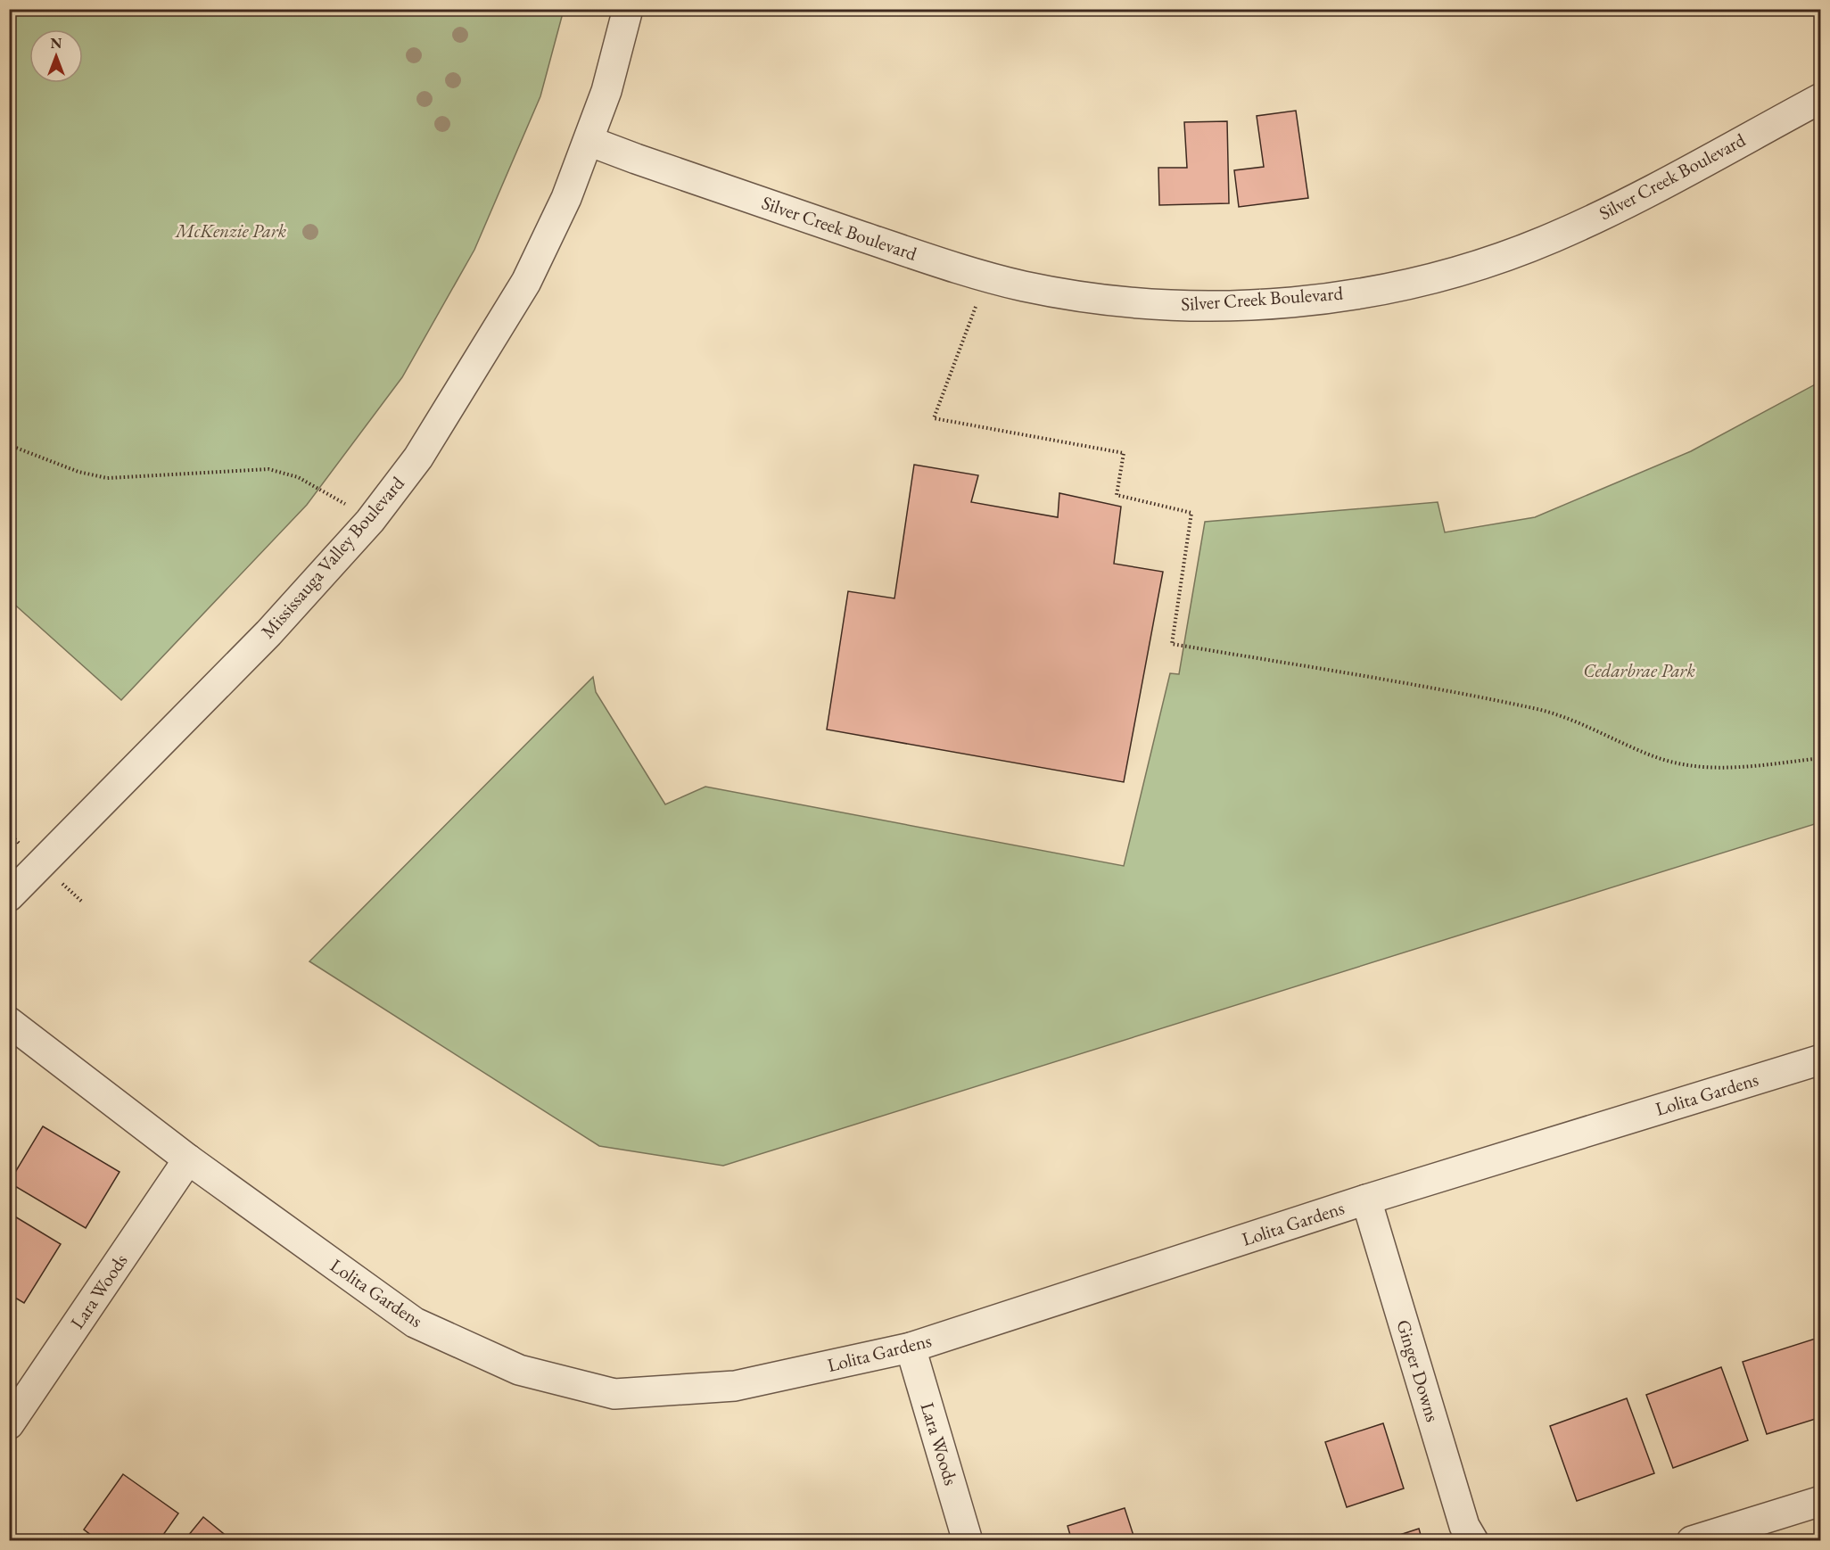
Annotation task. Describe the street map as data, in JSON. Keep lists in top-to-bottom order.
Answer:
{
  "streets": {
    "street": [
      "Silver Creek Boulevard",
      "Mississauga Valley Boulevard",
      "Lolita Gardens",
      "Lara Woods",
      "Ginger Downs"
    ]
  },
  "crossings": [
    ["Silver Creek Boulevard", "Mississauga Valley Boulevard"],
    ["Lolita Gardens", "Lara Woods"],
    ["Lolita Gardens", "Ginger Downs"]
  ],
  "parks": ["McKenzie Park", "Cedarbrae Park"],
  "north": "top"
}
